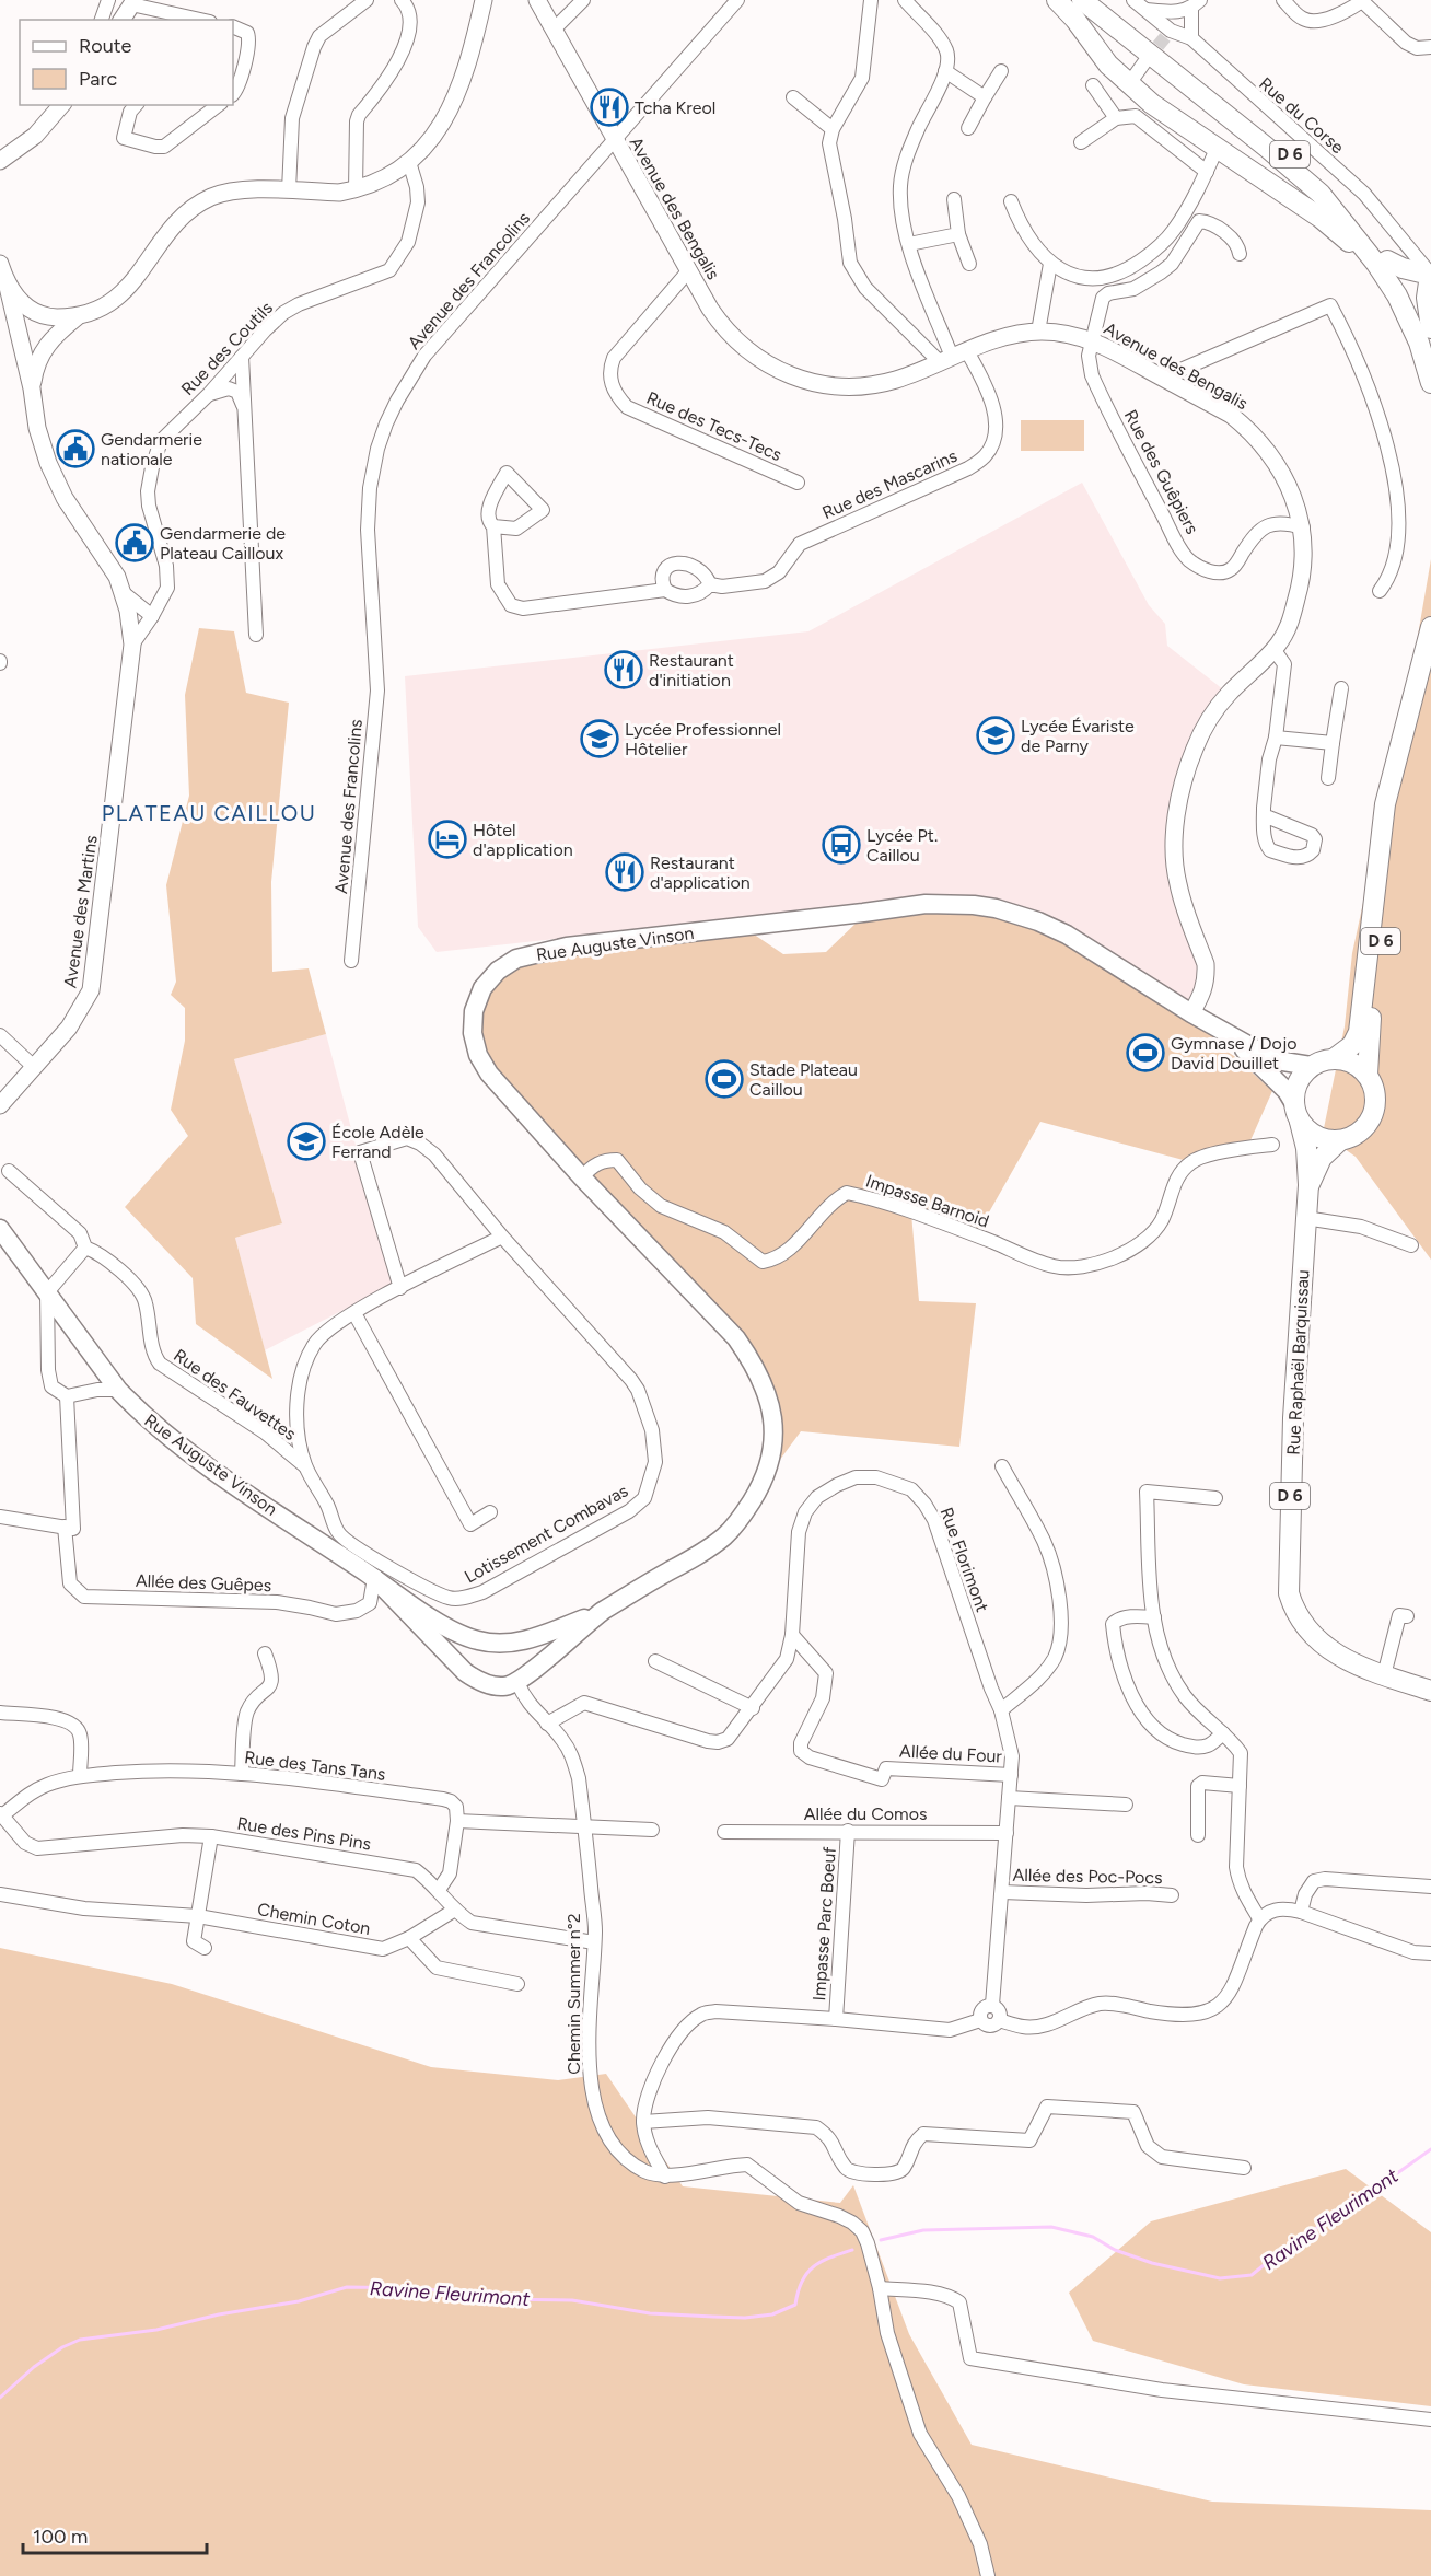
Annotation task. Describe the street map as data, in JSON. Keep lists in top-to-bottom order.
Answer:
{
  "streets": {
    "main road": ["D 6", "Rue Auguste Vinson", "Rue Raphaël Barquissau"],
    "street": [
      "Rue du Corse",
      "Avenue des Bengalis",
      "Avenue des Francolins",
      "Rue des Coutils",
      "Rue des Tecs-Tecs",
      "Rue des Guêpiers",
      "Rue des Mascarins",
      "Avenue des Martins",
      "Impasse Barnoid",
      "Rue des Fauvettes",
      "Lotissement Combavas",
      "Rue Florimont",
      "Allée des Guêpes",
      "Allée du Four",
      "Rue des Tans Tans",
      "Allée du Comos",
      "Rue des Pins Pins",
      "Allée des Poc-Pocs",
      "Chemin Coton",
      "Impasse Parc Boeuf",
      "Chemin Summer n°2"
    ]
  },
  "crossings": [
    ["D 6", "Rue Auguste Vinson"],
    ["D 6", "Rue Raphaël Barquissau"],
    ["Avenue des Bengalis", "Avenue des Francolins"],
    ["Avenue des Bengalis", "Rue des Tecs-Tecs"],
    ["Avenue des Bengalis", "Rue des Guêpiers"],
    ["Avenue des Bengalis", "Rue des Mascarins"],
    ["Avenue des Bengalis", "Rue Auguste Vinson"],
    ["Rue des Coutils", "Avenue des Martins"],
    ["Rue Auguste Vinson", "Impasse Barnoid"],
    ["Rue Auguste Vinson", "Rue Raphaël Barquissau"],
    ["Rue Auguste Vinson", "Allée des Guêpes"],
    ["Rue Auguste Vinson", "Chemin Summer n°2"],
    ["Rue Florimont", "Allée du Four"],
    ["Rue Florimont", "Allée du Comos"],
    ["Rue Florimont", "Allée des Poc-Pocs"],
    ["Rue Florimont", "Chemin Summer n°2"],
    ["Rue des Tans Tans", "Rue des Pins Pins"],
    ["Allée du Comos", "Impasse Parc Boeuf"],
    ["Rue des Pins Pins", "Chemin Coton"],
    ["Rue des Pins Pins", "Chemin Summer n°2"]
  ],
  "districts": ["PLATEAU CAILLOU"],
  "water": ["Ravine Fleurimont"],
  "places": {
    "restaurant": ["Tcha Kreol", "Restaurant d'initiation", "Restaurant d'application"],
    "public building": ["Gendarmerie nationale", "Gendarmerie de Plateau Cailloux"],
    "school or university": ["Lycée Évariste de Parny", "Lycée Professionnel Hôtelier", "École Adèle Ferrand"],
    "hotel": ["Hôtel d'application"],
    "bus stop": ["Lycée Pt. Caillou"],
    "sports": ["Gymnase / Dojo David Douillet", "Stade Plateau Caillou"]
  },
  "legend": ["Route", "Parc"],
  "scale_bar": "100 m"
}
